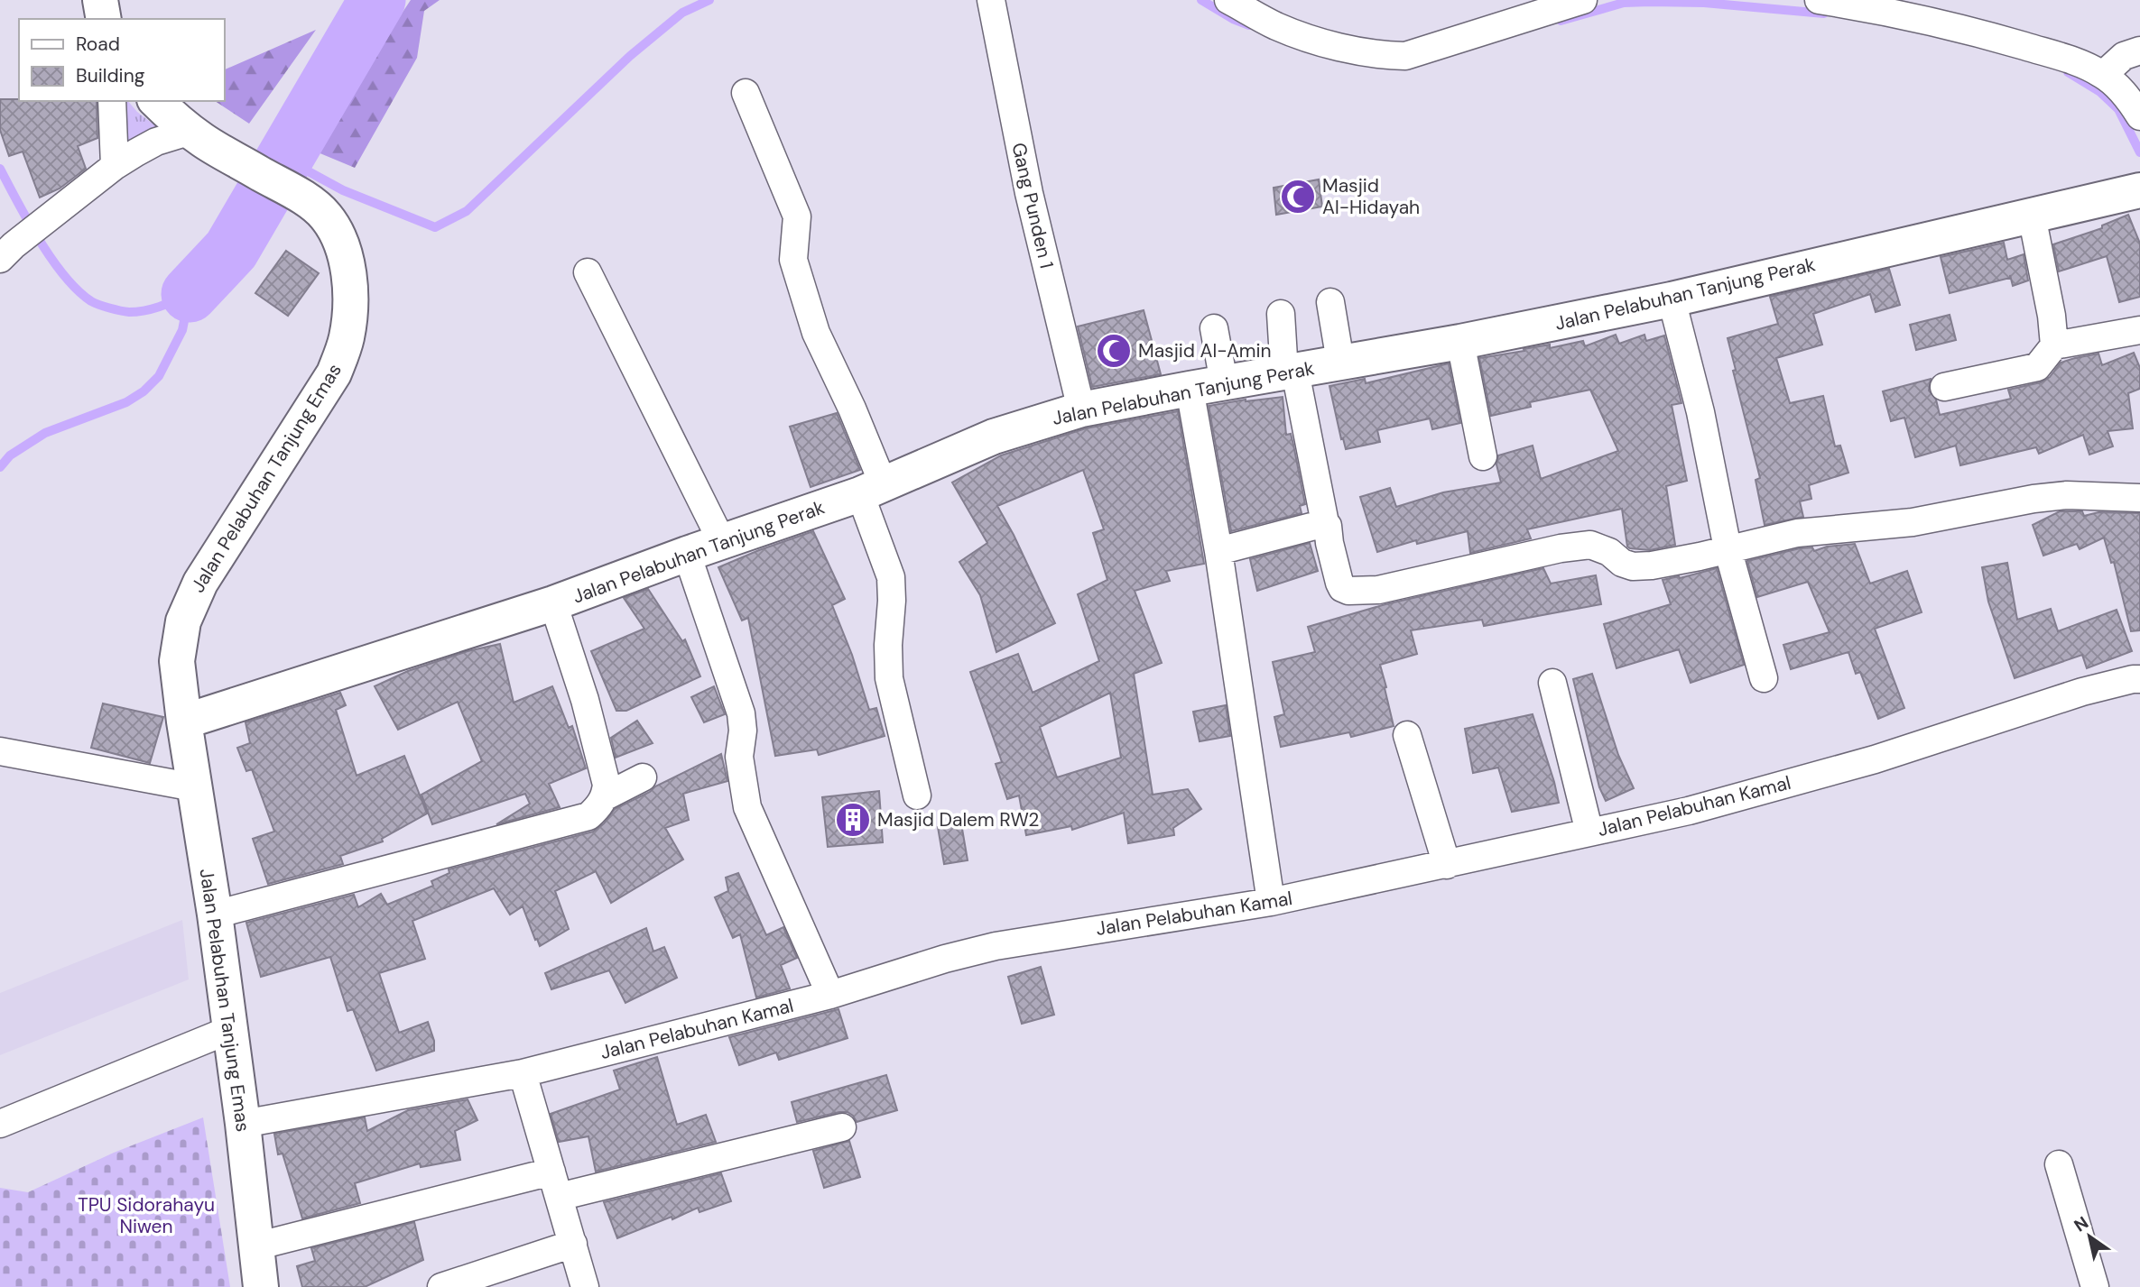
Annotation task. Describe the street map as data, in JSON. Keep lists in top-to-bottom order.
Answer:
{
  "streets": {
    "street": [
      "Gang Punden 1",
      "Jalan Pelabuhan Tanjung Perak",
      "Jalan Pelabuhan Tanjung Emas",
      "Jalan Pelabuhan Kamal"
    ]
  },
  "crossings": [
    ["Gang Punden 1", "Jalan Pelabuhan Tanjung Perak"],
    ["Jalan Pelabuhan Tanjung Perak", "Jalan Pelabuhan Tanjung Emas"],
    ["Jalan Pelabuhan Tanjung Emas", "Jalan Pelabuhan Kamal"]
  ],
  "parks": ["TPU Sidorahayu Niwen"],
  "places": {
    "mosque": ["Masjid Al-Hidayah", "Masjid Al-Amin"],
    "building": ["Masjid Dalem RW2"]
  },
  "legend": ["Road", "Building"],
  "north": "top left"
}
